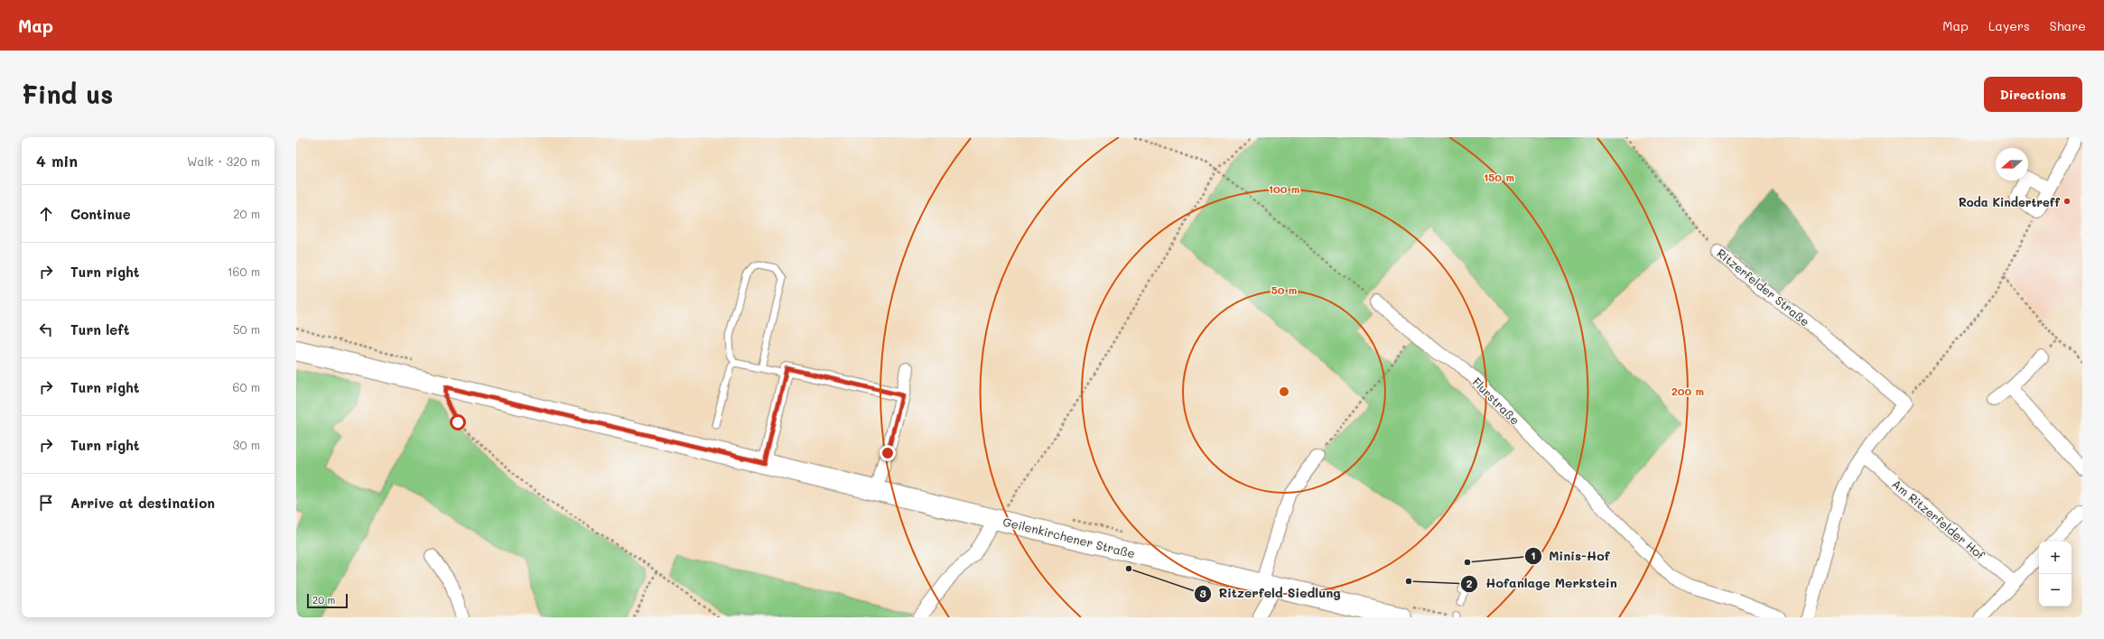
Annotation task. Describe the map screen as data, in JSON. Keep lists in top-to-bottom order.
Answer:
{
  "streets": {
    "main road": ["Geilenkirchener Straße"],
    "street": ["Ritzerfelder Straße", "Flurstraße", "Am Ritzerfelder Hof"]
  },
  "places": [
    "Roda Kindertreff",
    "Minis-Hof",
    "Ritzerfeld Siedlung",
    "Hofanlage Merkstein"
  ],
  "scale_bar": "20 m",
  "north": "left",
  "page": {
    "header": "Map",
    "nav": ["Map", "Layers", "Share"],
    "buttons": "Directions",
    "title": "Find us",
    "heading": ["4 min", "Walk · 320 m"],
    "list": [
      ["Continue", "20 m"],
      ["Turn right", "160 m"],
      ["Turn left", "50 m"],
      ["Turn right", "60 m"],
      ["Turn right", "30 m"],
      "Arrive at destination"
    ],
    "map_buttons": ["+", "−"],
    "scale": "20 m"
  },
  "rings": [
    "150 m",
    "100 m",
    "50 m",
    "200 m"
  ]
}
